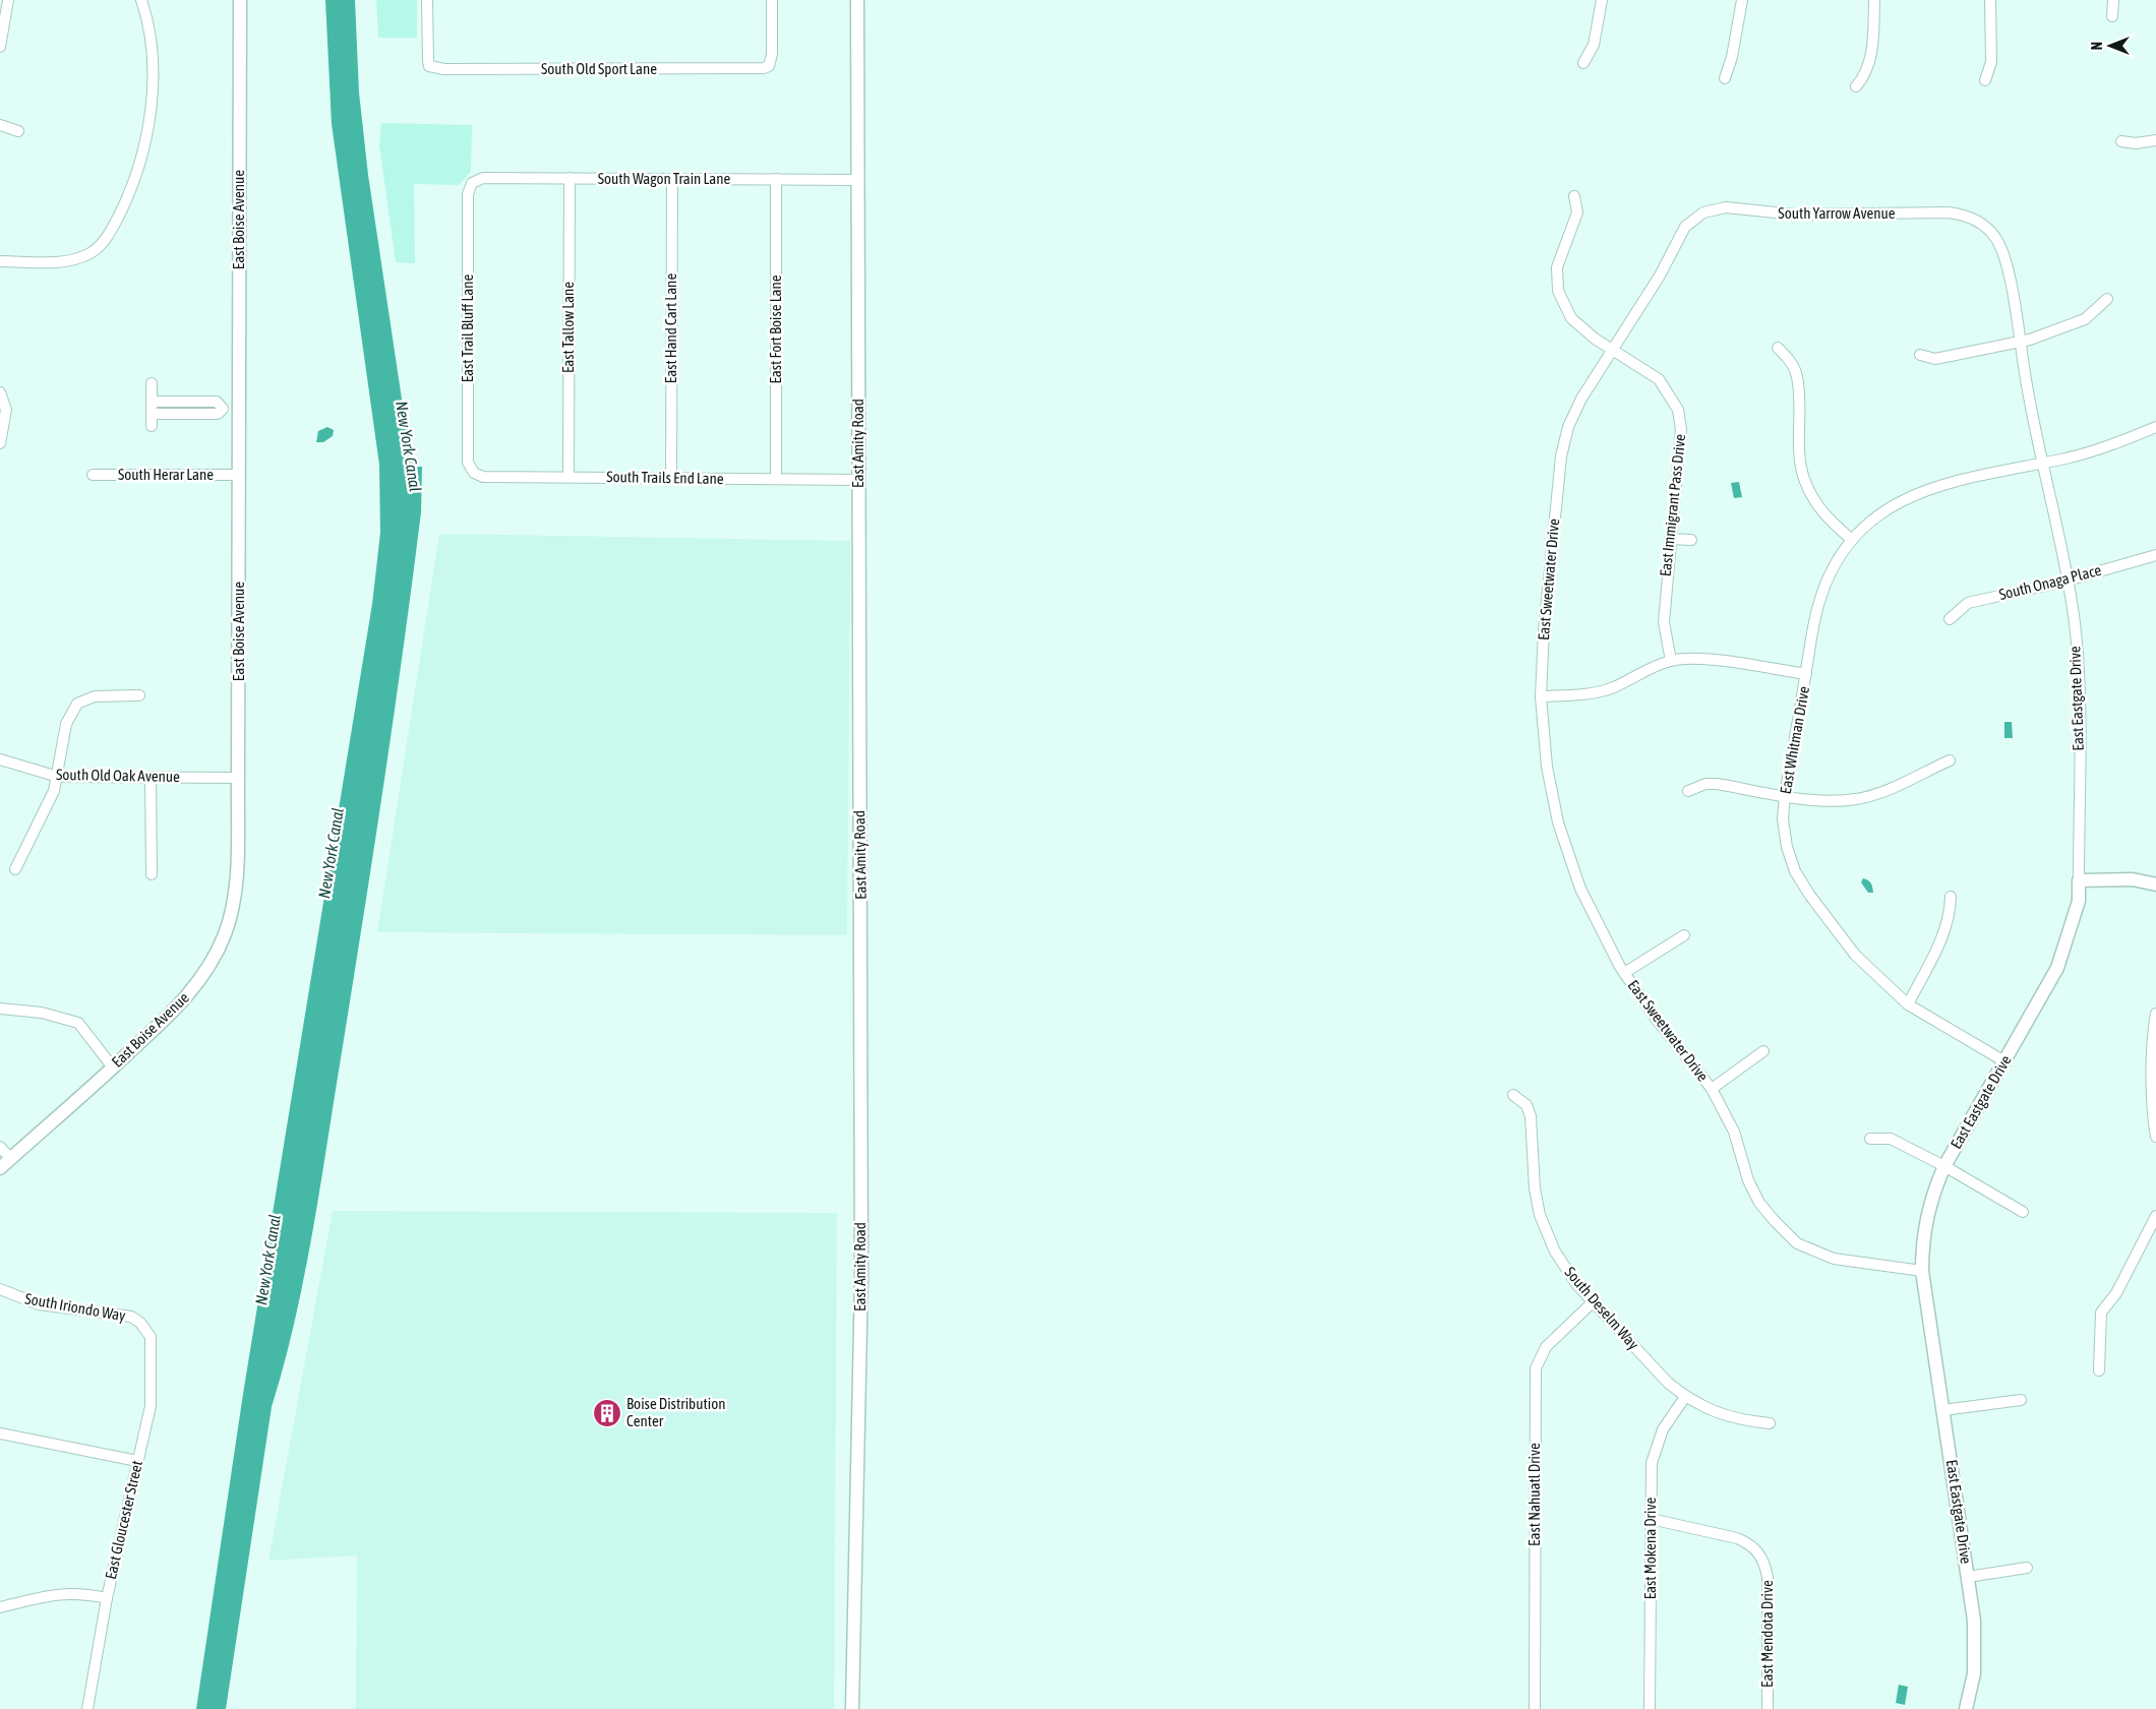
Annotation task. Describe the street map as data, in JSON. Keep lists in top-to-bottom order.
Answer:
{
  "streets": {
    "street": [
      "South Old Sport Lane",
      "South Wagon Train Lane",
      "South Yarrow Avenue",
      "East Boise Avenue",
      "East Tallow Lane",
      "East Trail Bluff Lane",
      "East Hand Cart Lane",
      "East Fort Boise Lane",
      "East Amity Road",
      "South Herar Lane",
      "South Trails End Lane",
      "East Immigrant Pass Drive",
      "East Sweetwater Drive",
      "South Onaga Place",
      "East Eastgate Drive",
      "East Whitman Drive",
      "South Old Oak Avenue",
      "South Iriondo Way",
      "South Deselm Way",
      "East Nahuatl Drive",
      "East Gloucester Street",
      "East Mokena Drive",
      "East Mendota Drive"
    ]
  },
  "crossings": [
    ["South Wagon Train Lane", "East Tallow Lane"],
    ["South Wagon Train Lane", "East Trail Bluff Lane"],
    ["South Wagon Train Lane", "East Hand Cart Lane"],
    ["South Wagon Train Lane", "East Fort Boise Lane"],
    ["South Wagon Train Lane", "East Amity Road"],
    ["South Yarrow Avenue", "East Sweetwater Drive"],
    ["South Yarrow Avenue", "East Eastgate Drive"],
    ["East Boise Avenue", "South Herar Lane"],
    ["East Boise Avenue", "South Old Oak Avenue"],
    ["East Tallow Lane", "South Trails End Lane"],
    ["East Trail Bluff Lane", "South Trails End Lane"],
    ["East Hand Cart Lane", "South Trails End Lane"],
    ["East Fort Boise Lane", "South Trails End Lane"],
    ["East Amity Road", "South Trails End Lane"],
    ["East Immigrant Pass Drive", "East Sweetwater Drive"],
    ["East Sweetwater Drive", "East Eastgate Drive"],
    ["South Onaga Place", "East Eastgate Drive"],
    ["East Eastgate Drive", "East Whitman Drive"],
    ["South Iriondo Way", "East Gloucester Street"],
    ["South Deselm Way", "East Nahuatl Drive"],
    ["South Deselm Way", "East Mokena Drive"],
    ["East Mokena Drive", "East Mendota Drive"]
  ],
  "water": ["New York Canal"],
  "places": {
    "building": ["Boise Distribution Center"]
  },
  "north": "left"
}
